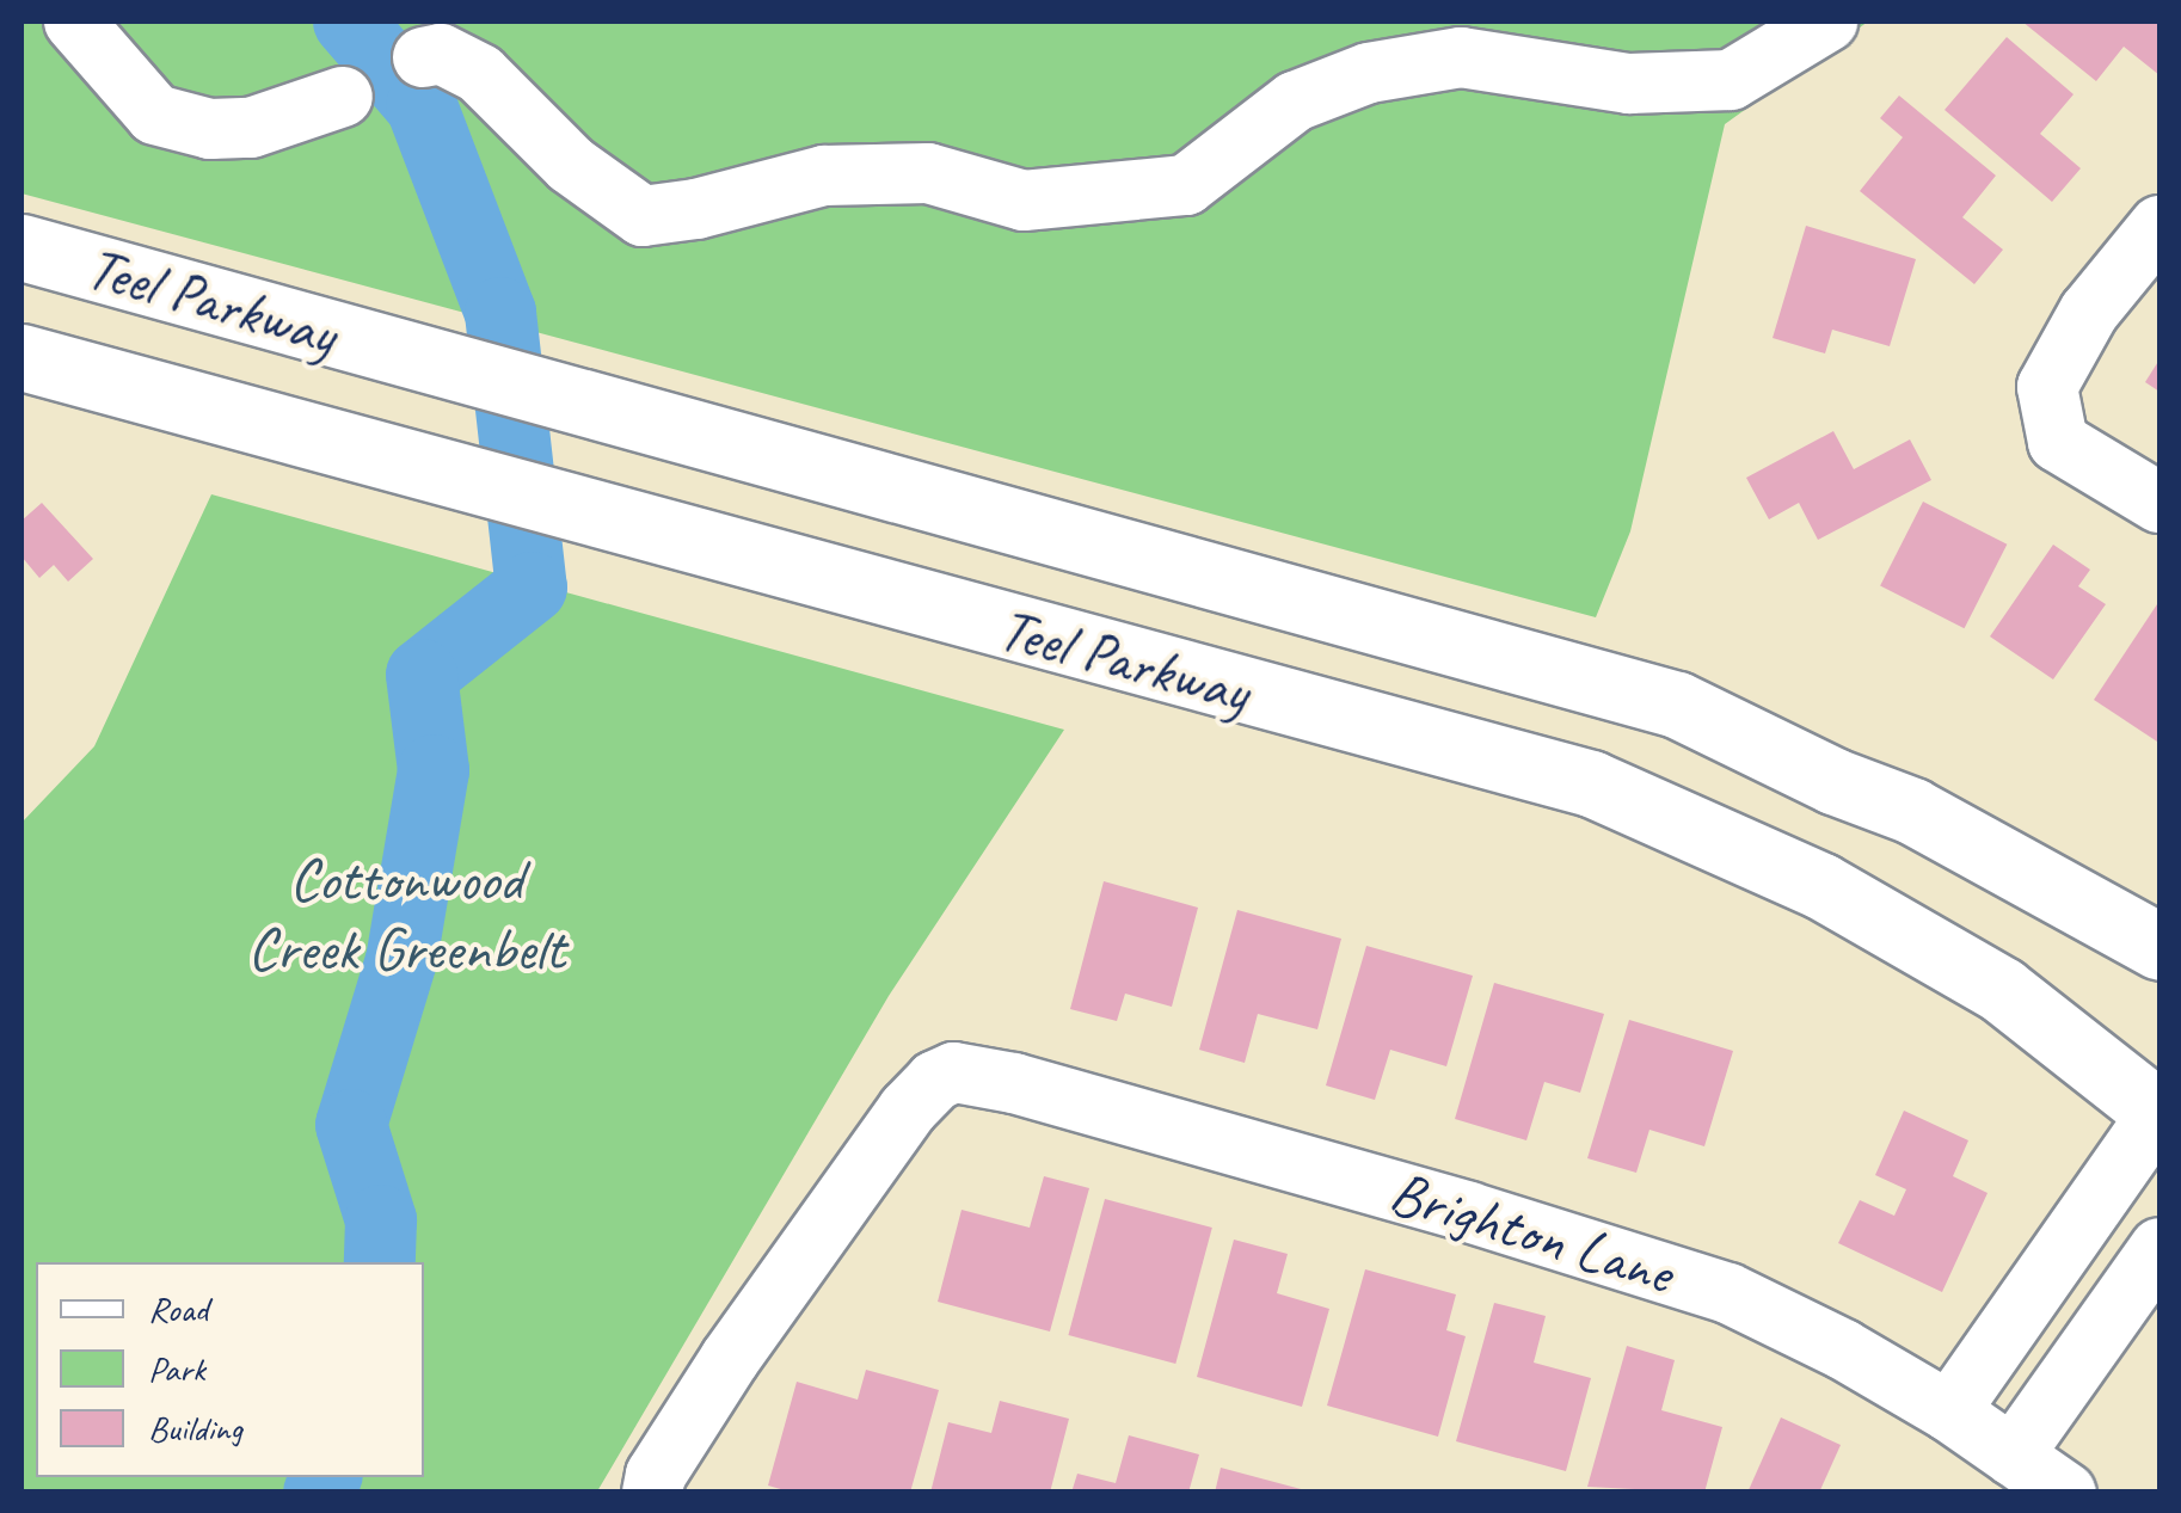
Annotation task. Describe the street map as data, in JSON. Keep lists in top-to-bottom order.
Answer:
{
  "streets": {
    "main road": ["Teel Parkway"],
    "street": ["Brighton Lane"]
  },
  "parks": ["Cottonwood Creek Greenbelt"],
  "legend": ["Road", "Park", "Building"]
}
